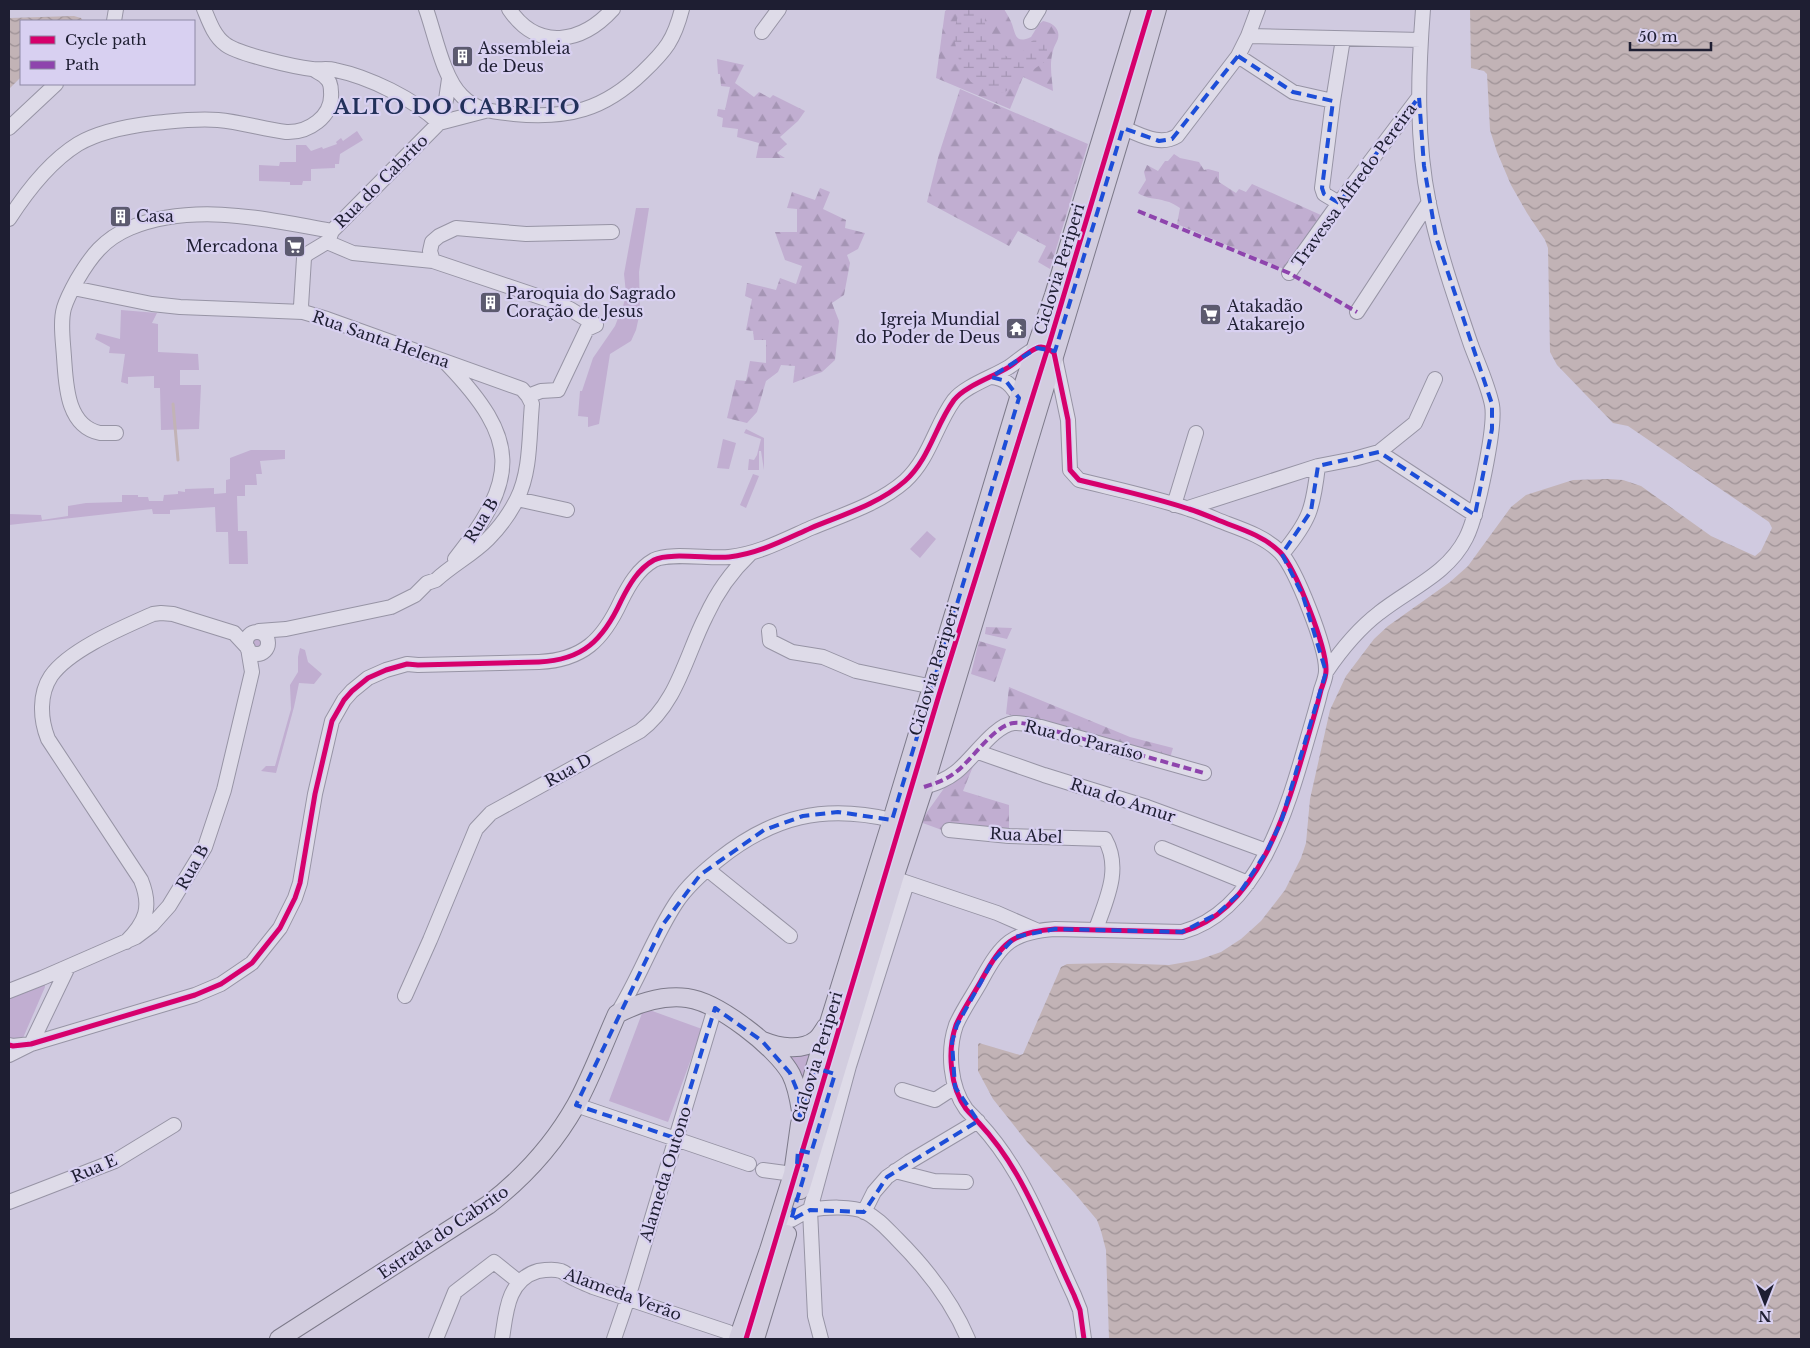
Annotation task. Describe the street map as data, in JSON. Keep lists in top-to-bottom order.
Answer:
{
  "streets": {
    "main road": ["Estrada do Cabrito"],
    "street": [
      "Rua do Cabrito",
      "Travessa Alfredo Pereira",
      "Rua Santa Helena",
      "Rua B",
      "Rua do Paraíso",
      "Rua D",
      "Rua do Amur",
      "Rua Abel",
      "Rua E",
      "Alameda Outono",
      "Alameda Verão"
    ],
    "cycle path": ["Ciclovia Periperi"]
  },
  "crossings": [
    ["Rua do Cabrito", "Rua Santa Helena"],
    ["Rua Santa Helena", "Rua B"],
    ["Rua do Paraíso", "Rua do Amur"],
    ["Alameda Outono", "Alameda Verão"]
  ],
  "districts": ["ALTO DO CABRITO"],
  "places": {
    "building": ["Assembleia de Deus", "Casa", "Paroquia do Sagrado Coração de Jesus"],
    "supermarket": ["Mercadona", "Atakadão Atakarejo"],
    "temple": ["Igreja Mundial do Poder de Deus"]
  },
  "legend": ["Cycle path", "Path"],
  "scale_bar": "50 m",
  "north": "bottom"
}
